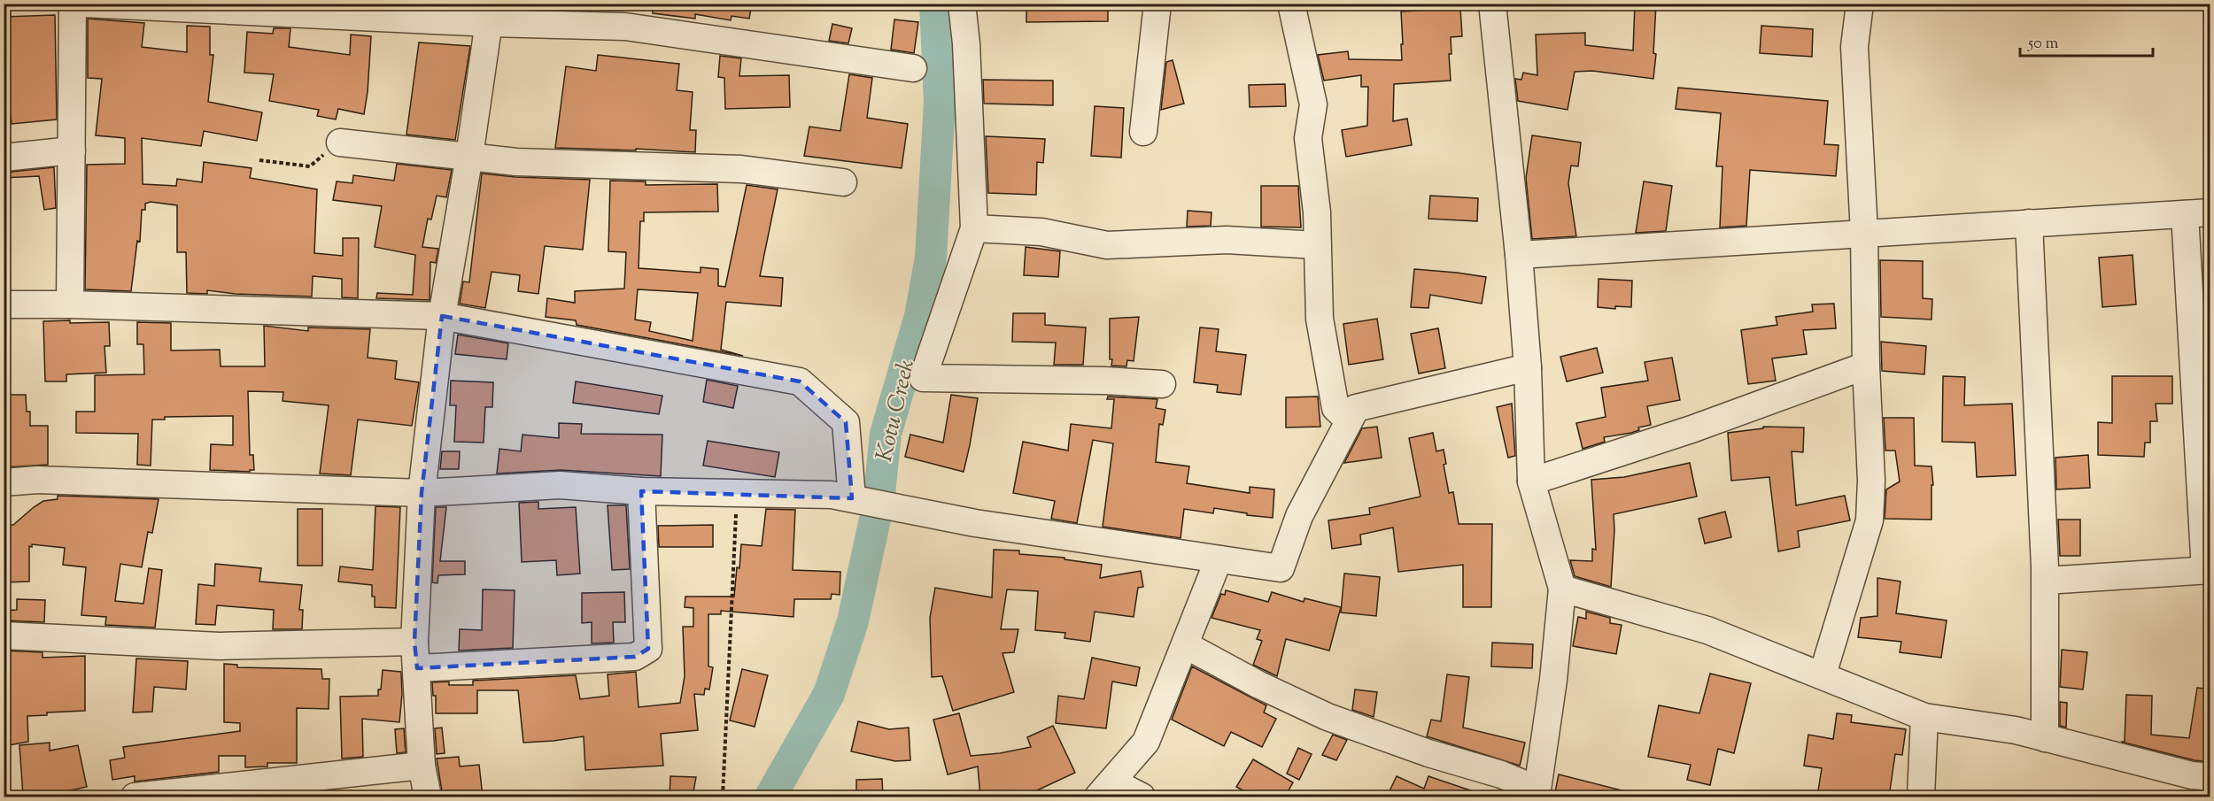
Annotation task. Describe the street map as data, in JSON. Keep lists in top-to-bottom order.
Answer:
{
  "water": ["Kotu Creek"],
  "scale_bar": "50 m"
}
